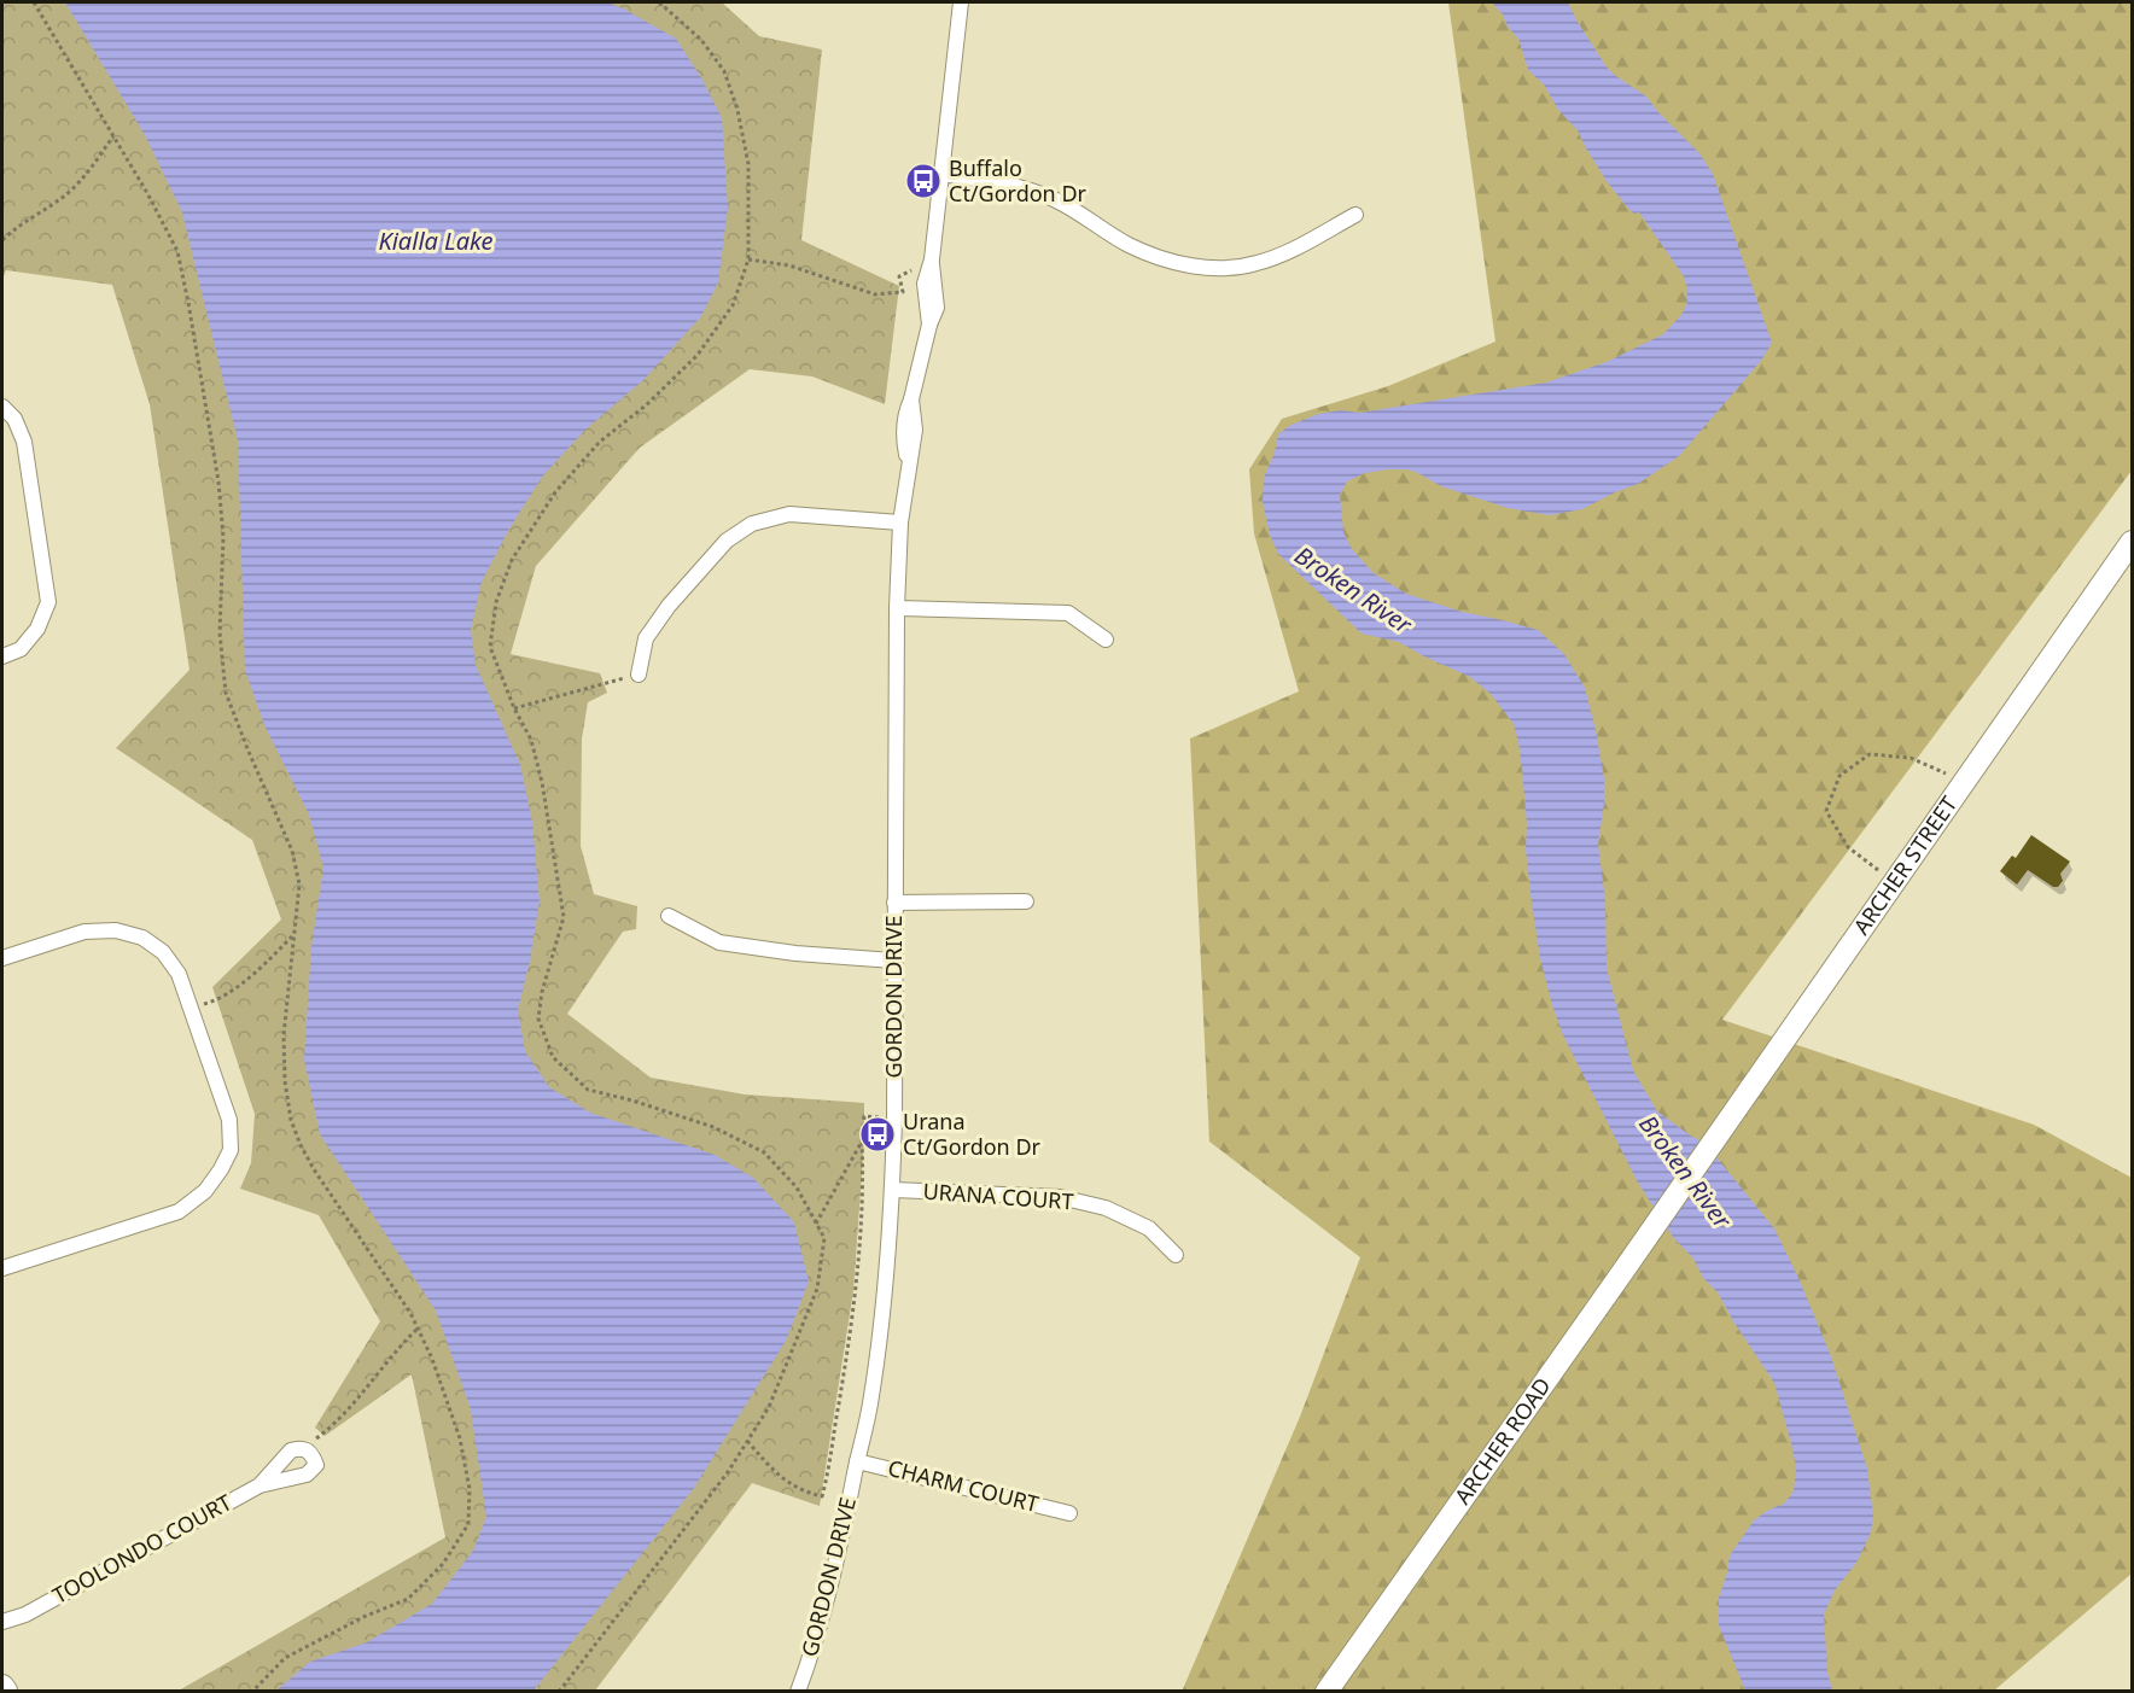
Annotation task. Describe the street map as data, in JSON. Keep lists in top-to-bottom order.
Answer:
{
  "streets": {
    "main road": ["ARCHER STREET", "ARCHER ROAD"],
    "street": [
      "GORDON DRIVE",
      "URANA COURT",
      "CHARM COURT",
      "TOOLONDO COURT"
    ]
  },
  "crossings": [
    ["ARCHER STREET", "ARCHER ROAD"],
    ["GORDON DRIVE", "URANA COURT"],
    ["GORDON DRIVE", "CHARM COURT"]
  ],
  "water": ["Kialla Lake", "Broken River"],
  "places": {
    "bus stop": ["Buffalo Ct/Gordon Dr", "Urana Ct/Gordon Dr"]
  }
}
